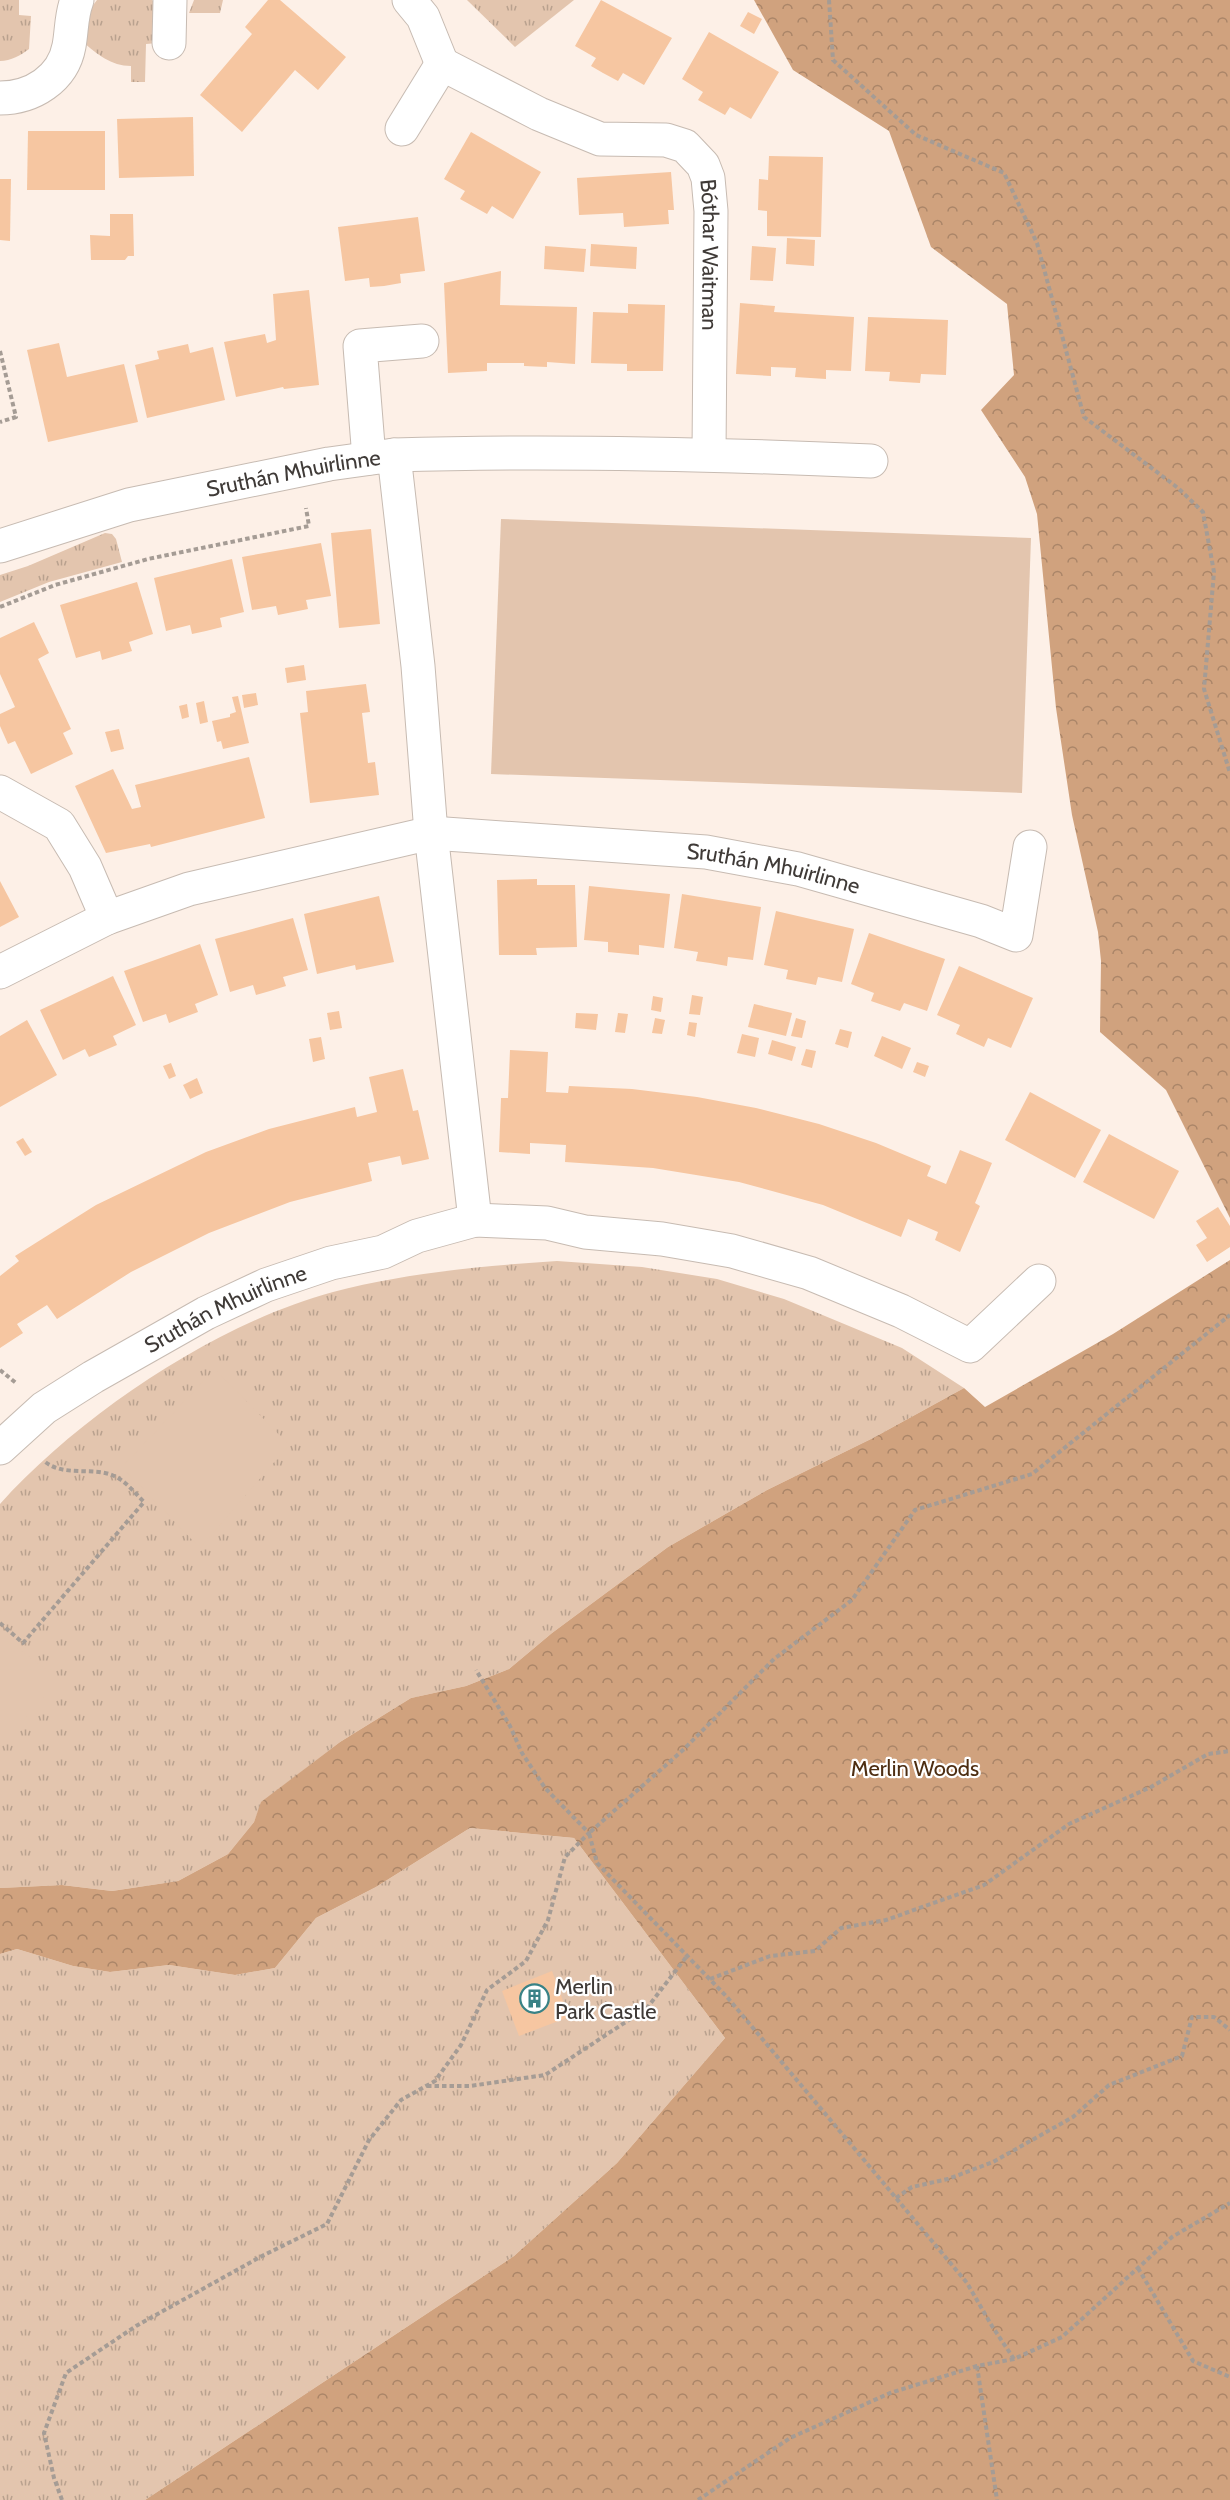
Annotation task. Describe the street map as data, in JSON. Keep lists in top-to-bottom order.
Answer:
{
  "streets": {
    "street": ["Bóthar Waitman", "Sruthán Mhuirlinne"]
  },
  "parks": ["Merlin Woods"],
  "places": {
    "building": ["Merlin Park Castle"]
  }
}
